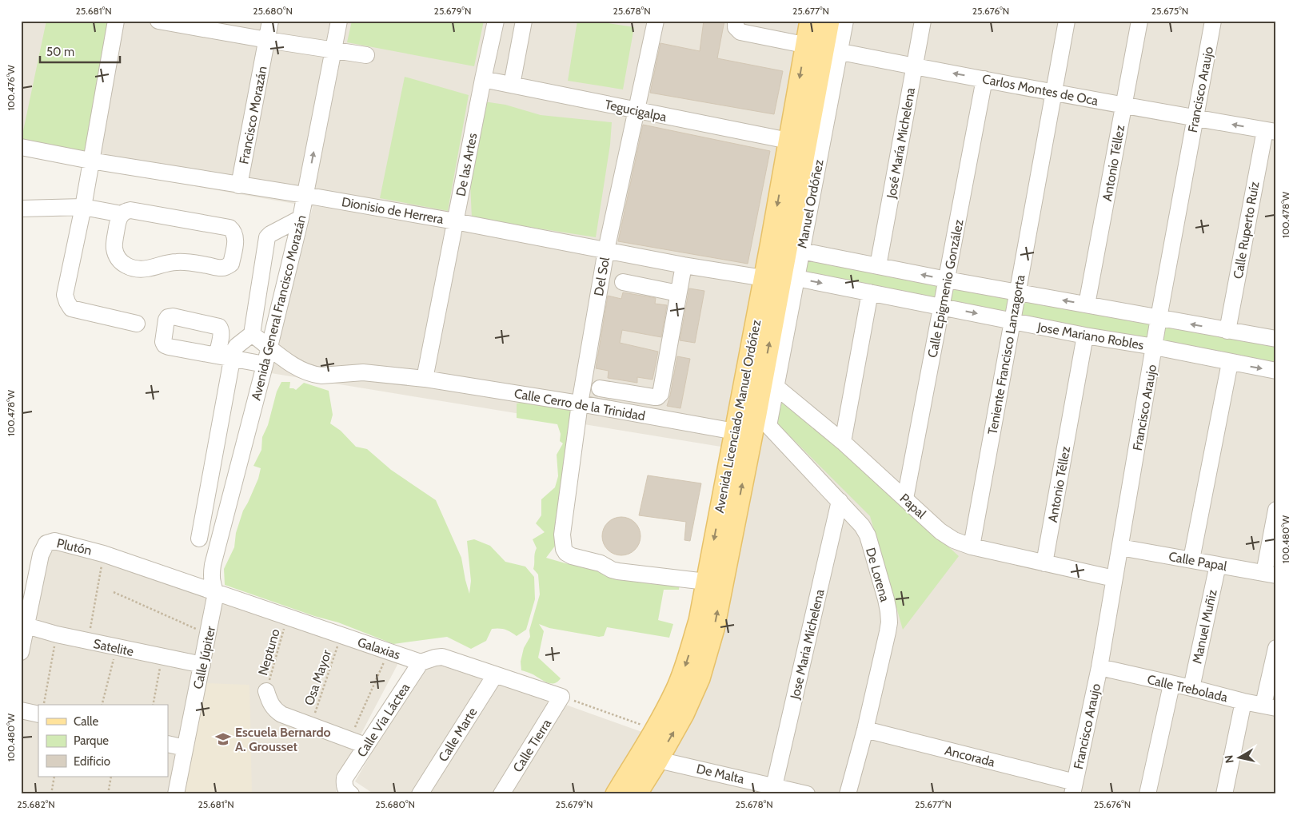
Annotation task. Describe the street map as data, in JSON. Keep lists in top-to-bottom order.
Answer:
{
  "streets": {
    "main road": ["Avenida Licenciado Manuel Ordóñez"],
    "street": [
      "Carlos Montes de Oca",
      "Francisco Araujo",
      "Tegucigalpa",
      "Francisco Morazán",
      "José María Michelena",
      "Antonio Téllez",
      "De las Artes",
      "Dionisio de Herrera",
      "Calle Ruperto Ruíz",
      "Del Sol",
      "Calle Epigmenio González",
      "Avenida General Francisco Morazán",
      "Jose Mariano Robles",
      "Teniente Francisco Lanzagorta",
      "Calle Cerro de la Trinidad",
      "Papal",
      "Plutón",
      "Calle Papal",
      "De Lorena",
      "Manuel Muñiz",
      "Jose Maria Michelena",
      "Satelite",
      "Galaxias",
      "Calle Júpiter",
      "Calle Trebolada",
      "Calle Vía Láctea",
      "Calle Marte",
      "Calle Tierra",
      "Ancorada",
      "De Malta"
    ],
    "path": ["Neptuno", "Osa Mayor"]
  },
  "crossings": [
    ["Carlos Montes de Oca", "Francisco Araujo"],
    ["Carlos Montes de Oca", "José María Michelena"],
    ["Carlos Montes de Oca", "Antonio Téllez"],
    ["Carlos Montes de Oca", "Calle Ruperto Ruíz"],
    ["Carlos Montes de Oca", "Calle Epigmenio González"],
    ["Carlos Montes de Oca", "Teniente Francisco Lanzagorta"],
    ["Carlos Montes de Oca", "Avenida Licenciado Manuel Ordóñez"],
    ["Francisco Araujo", "Jose Mariano Robles"],
    ["Francisco Araujo", "Papal"],
    ["Francisco Araujo", "Calle Papal"],
    ["Francisco Araujo", "Calle Trebolada"],
    ["Francisco Araujo", "Ancorada"],
    ["Tegucigalpa", "De las Artes"],
    ["Tegucigalpa", "Del Sol"],
    ["Tegucigalpa", "Avenida Licenciado Manuel Ordóñez"],
    ["Francisco Morazán", "Dionisio de Herrera"],
    ["Antonio Téllez", "Jose Mariano Robles"],
    ["Antonio Téllez", "Papal"],
    ["De las Artes", "Dionisio de Herrera"],
    ["De las Artes", "Calle Cerro de la Trinidad"],
    ["Dionisio de Herrera", "Del Sol"],
    ["Dionisio de Herrera", "Avenida General Francisco Morazán"],
    ["Dionisio de Herrera", "Jose Mariano Robles"],
    ["Dionisio de Herrera", "Avenida Licenciado Manuel Ordóñez"],
    ["Del Sol", "Calle Cerro de la Trinidad"],
    ["Del Sol", "Avenida Licenciado Manuel Ordóñez"],
    ["Calle Epigmenio González", "Jose Mariano Robles"],
    ["Calle Epigmenio González", "Papal"],
    ["Avenida General Francisco Morazán", "Calle Cerro de la Trinidad"],
    ["Avenida General Francisco Morazán", "Galaxias"],
    ["Avenida General Francisco Morazán", "Calle Júpiter"],
    ["Jose Mariano Robles", "Teniente Francisco Lanzagorta"],
    ["Jose Mariano Robles", "Avenida Licenciado Manuel Ordóñez"],
    ["Teniente Francisco Lanzagorta", "Papal"],
    ["Calle Cerro de la Trinidad", "Avenida Licenciado Manuel Ordóñez"],
    ["Avenida Licenciado Manuel Ordóñez", "Papal"],
    ["Avenida Licenciado Manuel Ordóñez", "De Lorena"],
    ["Avenida Licenciado Manuel Ordóñez", "De Malta"],
    ["Plutón", "Satelite"],
    ["Plutón", "Galaxias"],
    ["Calle Papal", "Manuel Muñiz"],
    ["De Lorena", "Jose Maria Michelena"],
    ["De Lorena", "Ancorada"],
    ["Manuel Muñiz", "Calle Trebolada"],
    ["Jose Maria Michelena", "De Malta"],
    ["Satelite", "Calle Júpiter"],
    ["Galaxias", "Neptuno"],
    ["Galaxias", "Calle Júpiter"],
    ["Galaxias", "Osa Mayor"],
    ["Galaxias", "Calle Vía Láctea"]
  ],
  "places": {
    "school or university": ["Escuela Bernardo A. Grousset"]
  },
  "legend": ["Calle", "Parque", "Edificio"],
  "scale_bar": "50 m",
  "north": "left",
  "coordinates": [
    "25.681°N",
    "25.680°N",
    "25.679°N",
    "25.678°N",
    "25.677°N",
    "25.676°N",
    "25.675°N",
    "100.476°W",
    "100.478°W",
    "100.480°W",
    "25.682°N"
  ]
}
